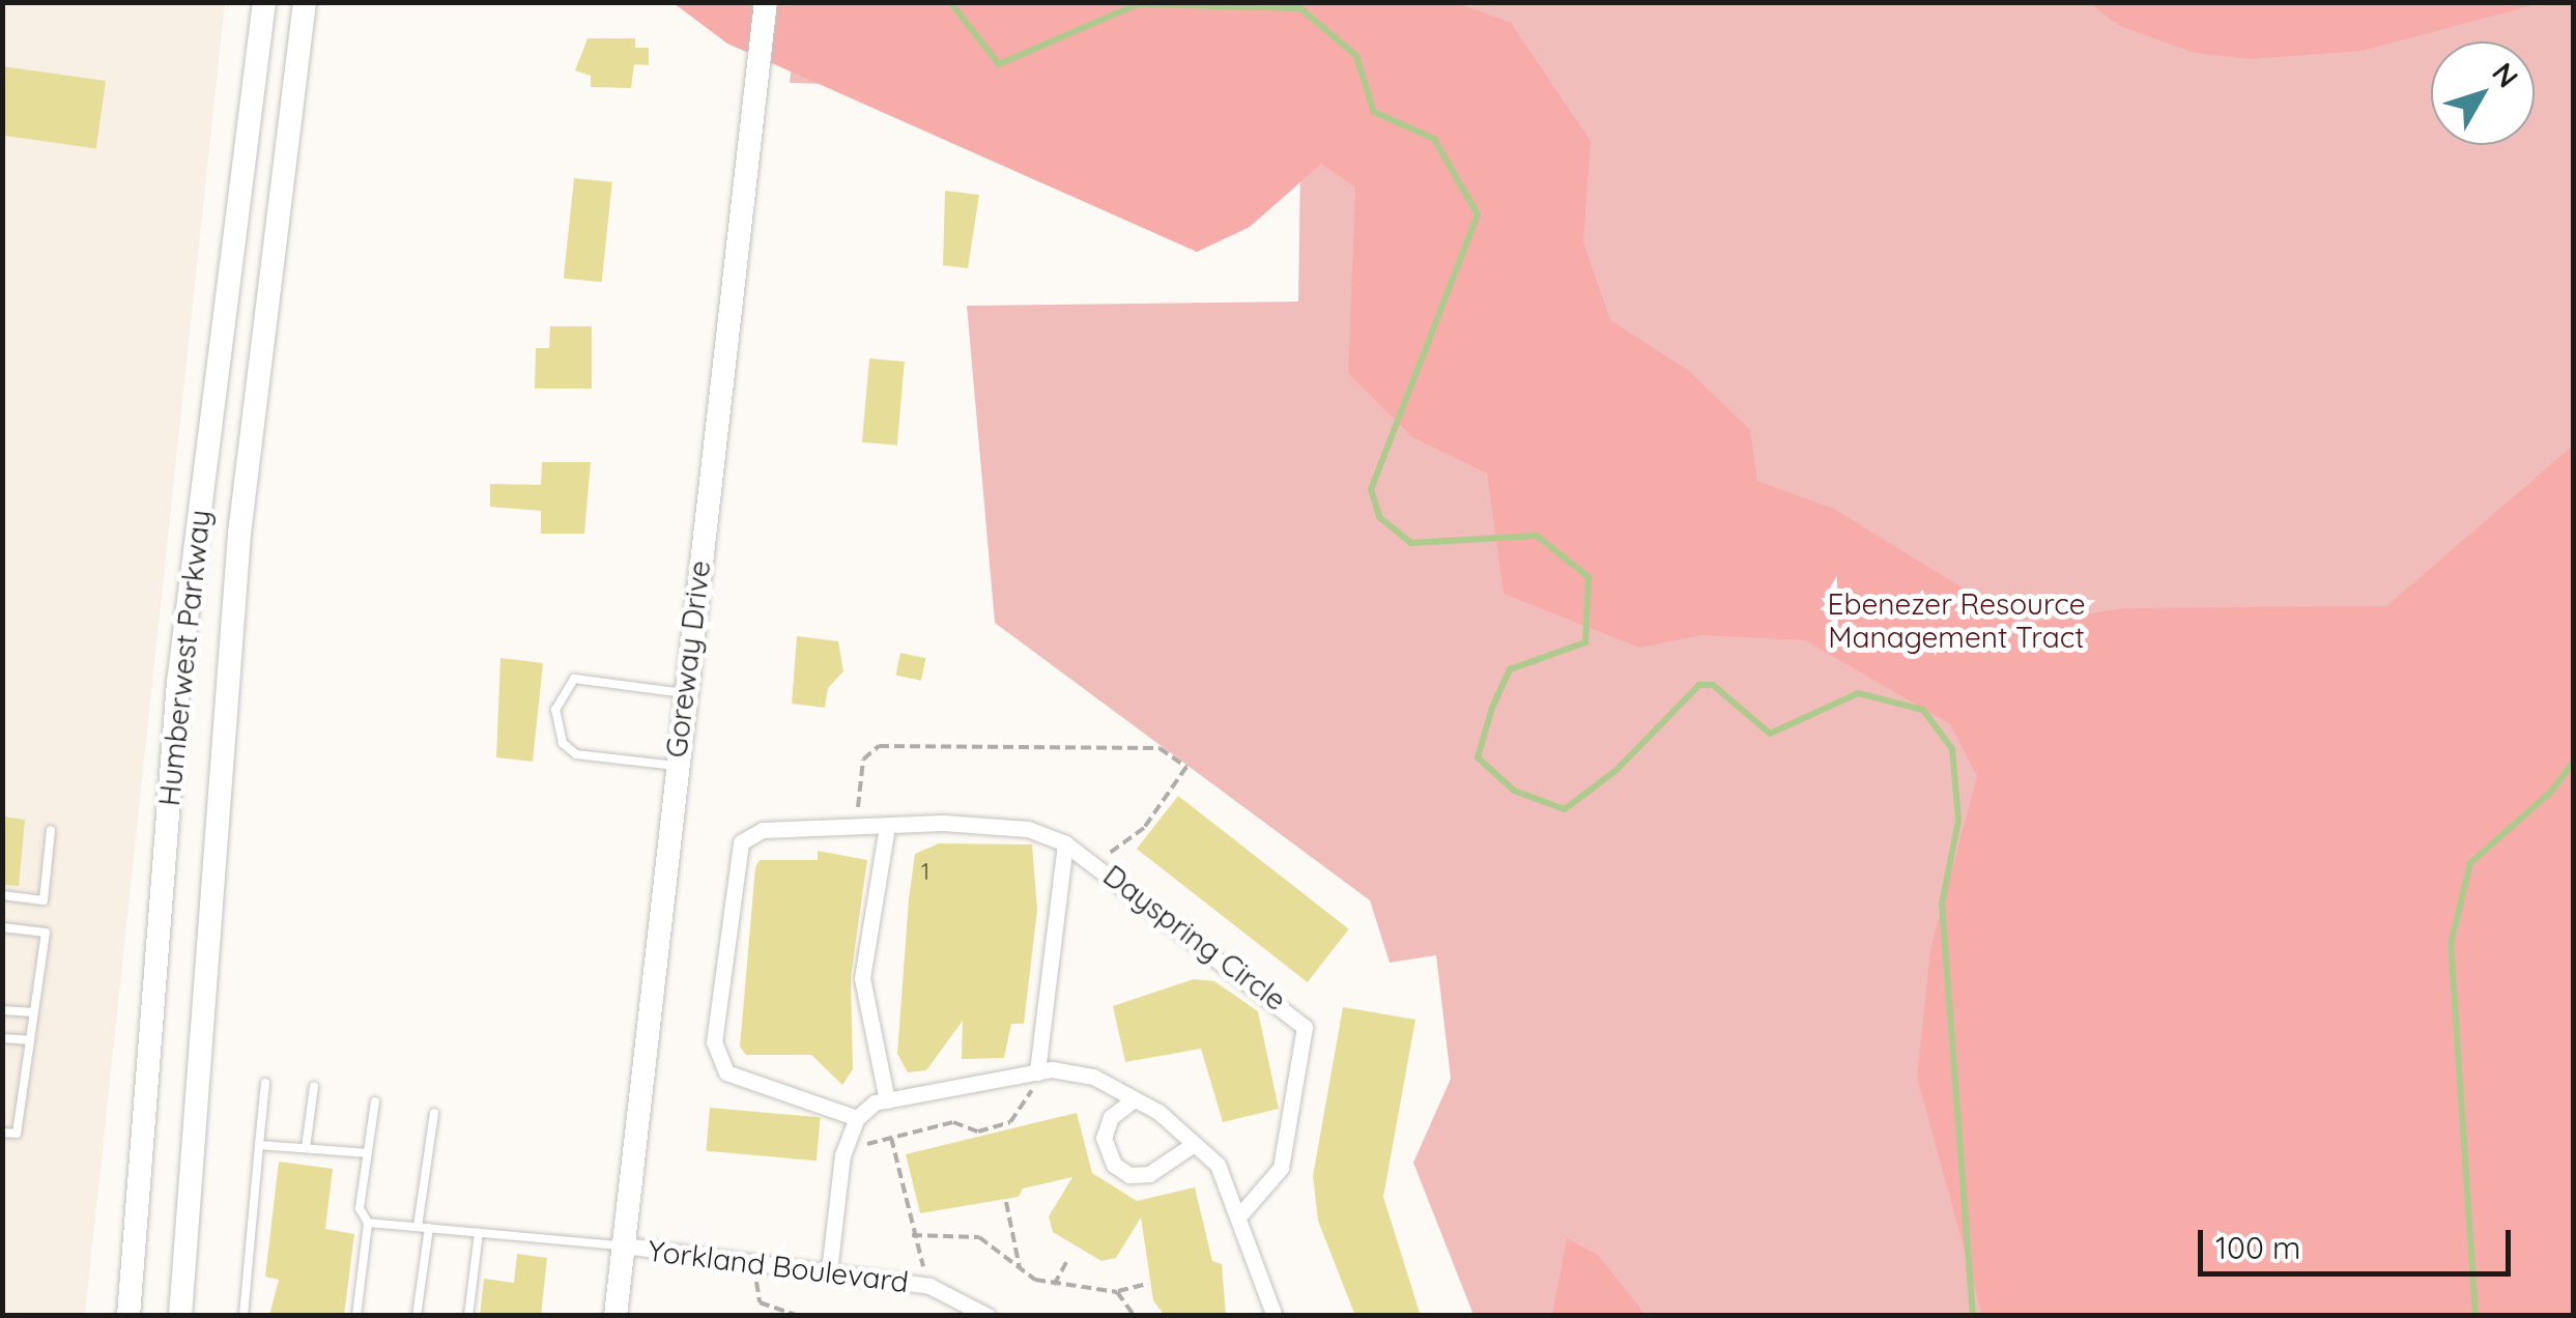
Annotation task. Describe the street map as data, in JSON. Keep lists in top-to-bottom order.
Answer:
{
  "streets": {
    "main road": ["Humberwest Parkway", "Goreway Drive"],
    "street": ["Dayspring Circle", "Yorkland Boulevard"]
  },
  "crossings": [
    ["Goreway Drive", "Yorkland Boulevard"]
  ],
  "parks": ["Ebenezer Resource Management Tract"],
  "house_numbers": ["1"],
  "scale_bar": "100 m",
  "north": "top right"
}
